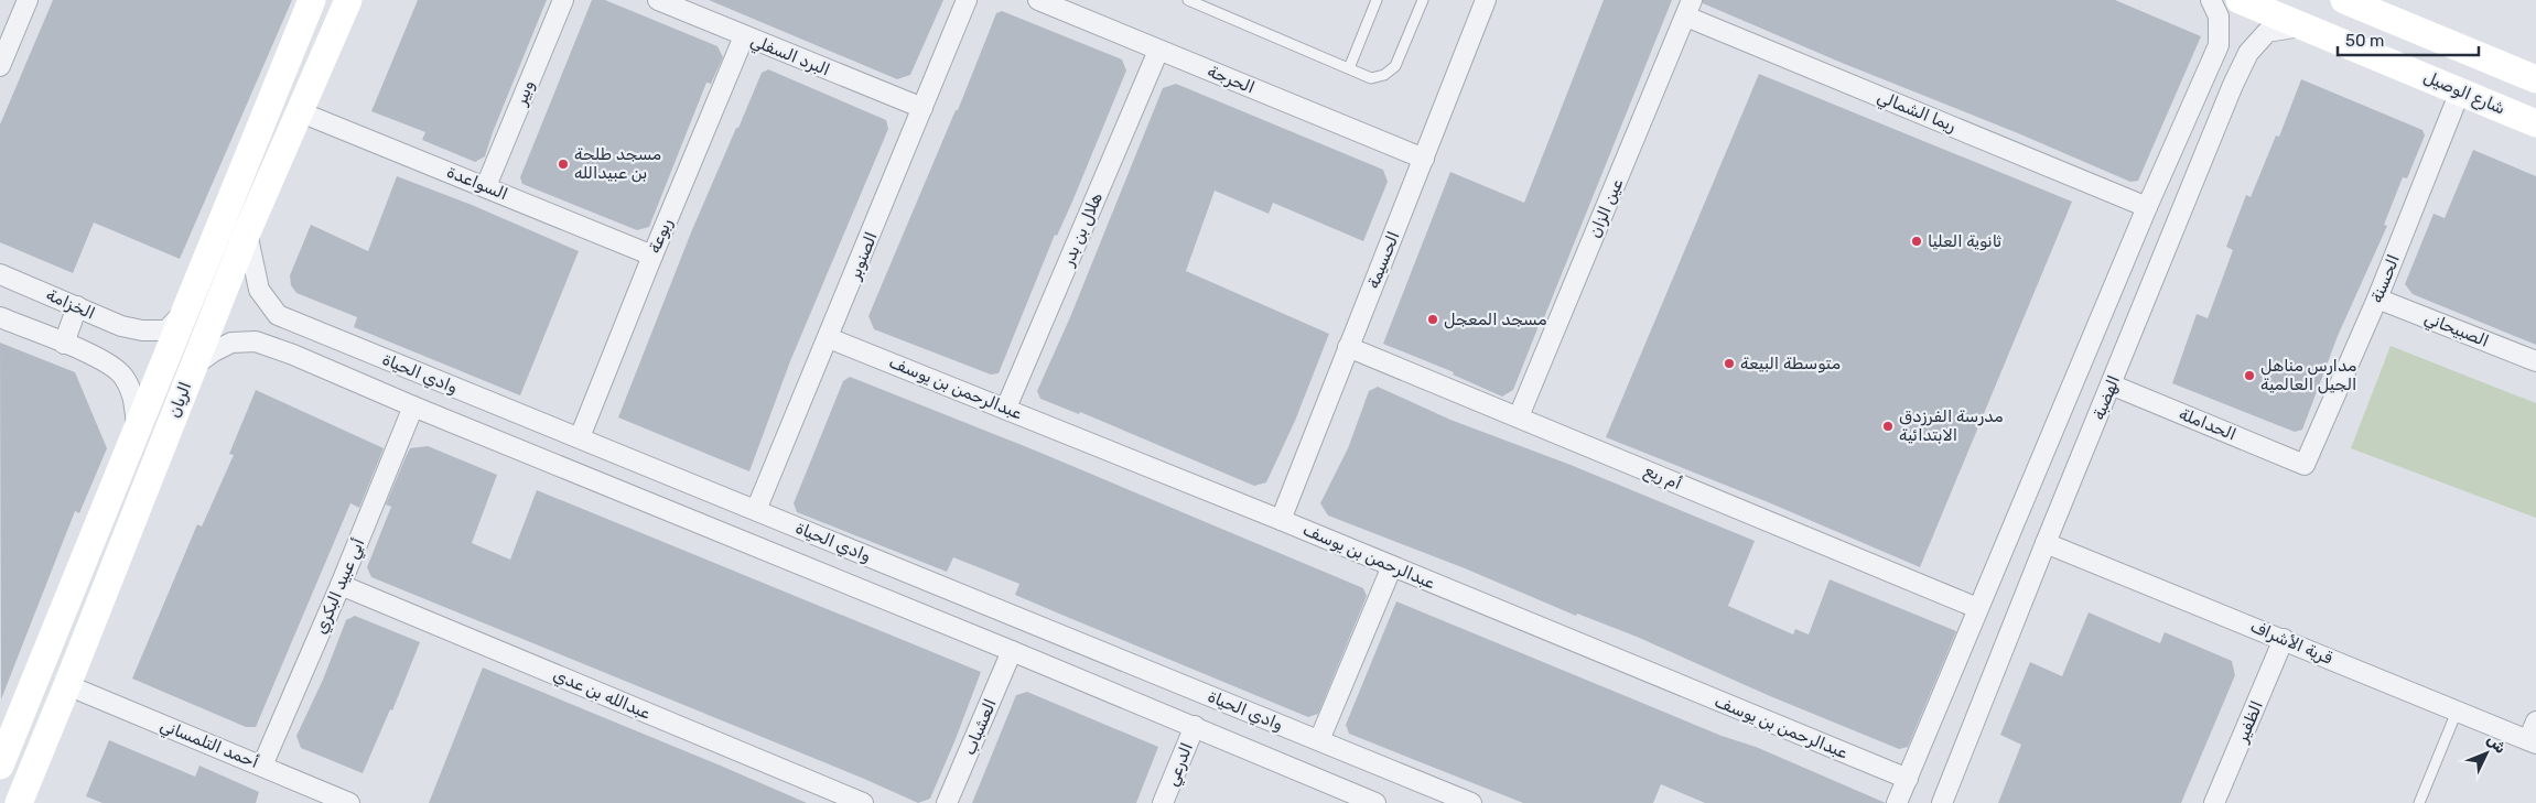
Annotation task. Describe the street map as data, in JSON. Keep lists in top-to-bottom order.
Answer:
{
  "streets": {
    "street": [
      "البرد السفلي",
      "الحرجة",
      "وبير",
      "شارع الوصيل",
      "ريما الشمالي",
      "السواعدة",
      "عين الزان",
      "هلال بن بدر",
      "ربوعة",
      "الصنوبر",
      "الحسيمة",
      "الحسنة",
      "الخزامة",
      "الصبيحاني",
      "وادي الحياة",
      "عبدالرحمن بن يوسف",
      "الهضبة",
      "الريان",
      "الحداملة",
      "أم ريع",
      "أبي عبيد البكري",
      "قرية الأشراف",
      "عبدالله بن عدي",
      "الظفير",
      "العشباب",
      "أحمد التلمساني",
      "الدرعي"
    ]
  },
  "crossings": [
    ["البرد السفلي", "ربوعة"],
    ["البرد السفلي", "الصنوبر"],
    ["الحرجة", "هلال بن بدر"],
    ["الحرجة", "الحسيمة"],
    ["وبير", "السواعدة"],
    ["شارع الوصيل", "الحسنة"],
    ["شارع الوصيل", "الهضبة"],
    ["ريما الشمالي", "عين الزان"],
    ["السواعدة", "ربوعة"],
    ["السواعدة", "الريان"],
    ["عين الزان", "أم ريع"],
    ["هلال بن بدر", "عبدالرحمن بن يوسف"],
    ["ربوعة", "وادي الحياة"],
    ["الصنوبر", "وادي الحياة"],
    ["الصنوبر", "عبدالرحمن بن يوسف"],
    ["الحسيمة", "عبدالرحمن بن يوسف"],
    ["الحسيمة", "أم ريع"],
    ["الحسنة", "الصبيحاني"],
    ["الحسنة", "الحداملة"],
    ["الخزامة", "الريان"],
    ["وادي الحياة", "الريان"],
    ["وادي الحياة", "أبي عبيد البكري"],
    ["وادي الحياة", "العشباب"],
    ["وادي الحياة", "الدرعي"],
    ["الهضبة", "الحداملة"],
    ["الهضبة", "قرية الأشراف"],
    ["الريان", "أحمد التلمساني"],
    ["أبي عبيد البكري", "عبدالله بن عدي"],
    ["أبي عبيد البكري", "أحمد التلمساني"],
    ["قرية الأشراف", "الظفير"]
  ],
  "places": [
    "مسجد طلحة بن عبيدالله",
    "ثانوية العليا",
    "مسجد المعجل",
    "متوسطة البيعة",
    "مدارس مناهل الجيل العالمية",
    "مدرسة الفرزدق الابتدائية"
  ],
  "scale_bar": "50 m",
  "north": "top right"
}
